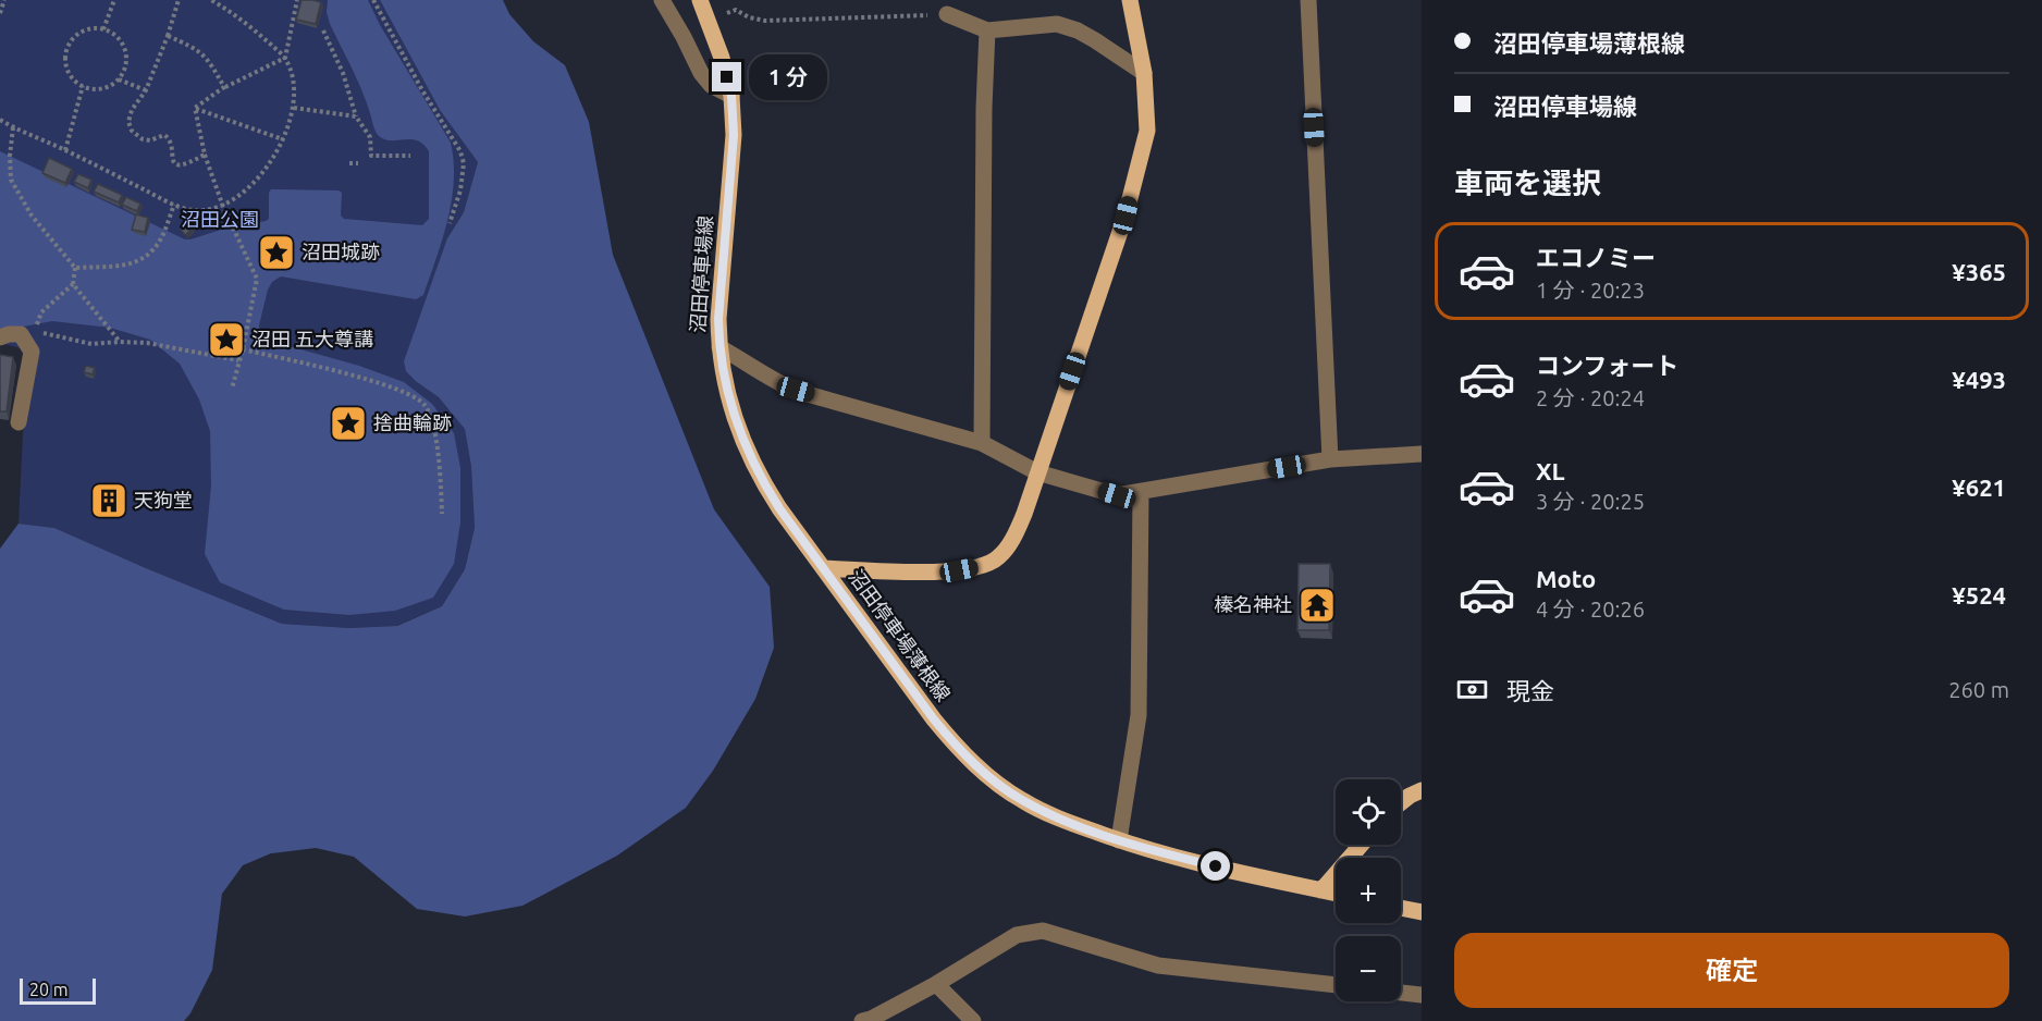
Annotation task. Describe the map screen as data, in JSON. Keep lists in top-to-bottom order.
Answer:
{
  "streets": {
    "main road": ["沼田停車場線", "沼田停車場薄根線"]
  },
  "crossings": [
    ["沼田停車場線", "沼田停車場薄根線"]
  ],
  "parks": ["沼田公園"],
  "places": {
    "place": ["沼田城跡", "沼田 五大尊講", "捨曲輪跡"],
    "building": ["天狗堂"],
    "temple": ["榛名神社"]
  },
  "scale_bar": "20 m",
  "page": {
    "banner": ["沼田停車場薄根線", "沼田停車場線"],
    "bubble": "1 分",
    "heading": "車両を選択",
    "list": [
      {
        "name": "エコノミー",
        "note": "1 分 · 20:23",
        "value": "¥365"
      },
      {
        "name": "コンフォート",
        "note": "2 分 · 20:24",
        "value": "¥493"
      },
      {
        "name": "XL",
        "note": "3 分 · 20:25",
        "value": "¥621"
      },
      {
        "name": "Moto",
        "note": "4 分 · 20:26",
        "value": "¥524"
      }
    ],
    "pay": ["現金", "260 m"],
    "map_buttons": ["+", "−"],
    "buttons": "確定",
    "scale": "20 m"
  }
}
